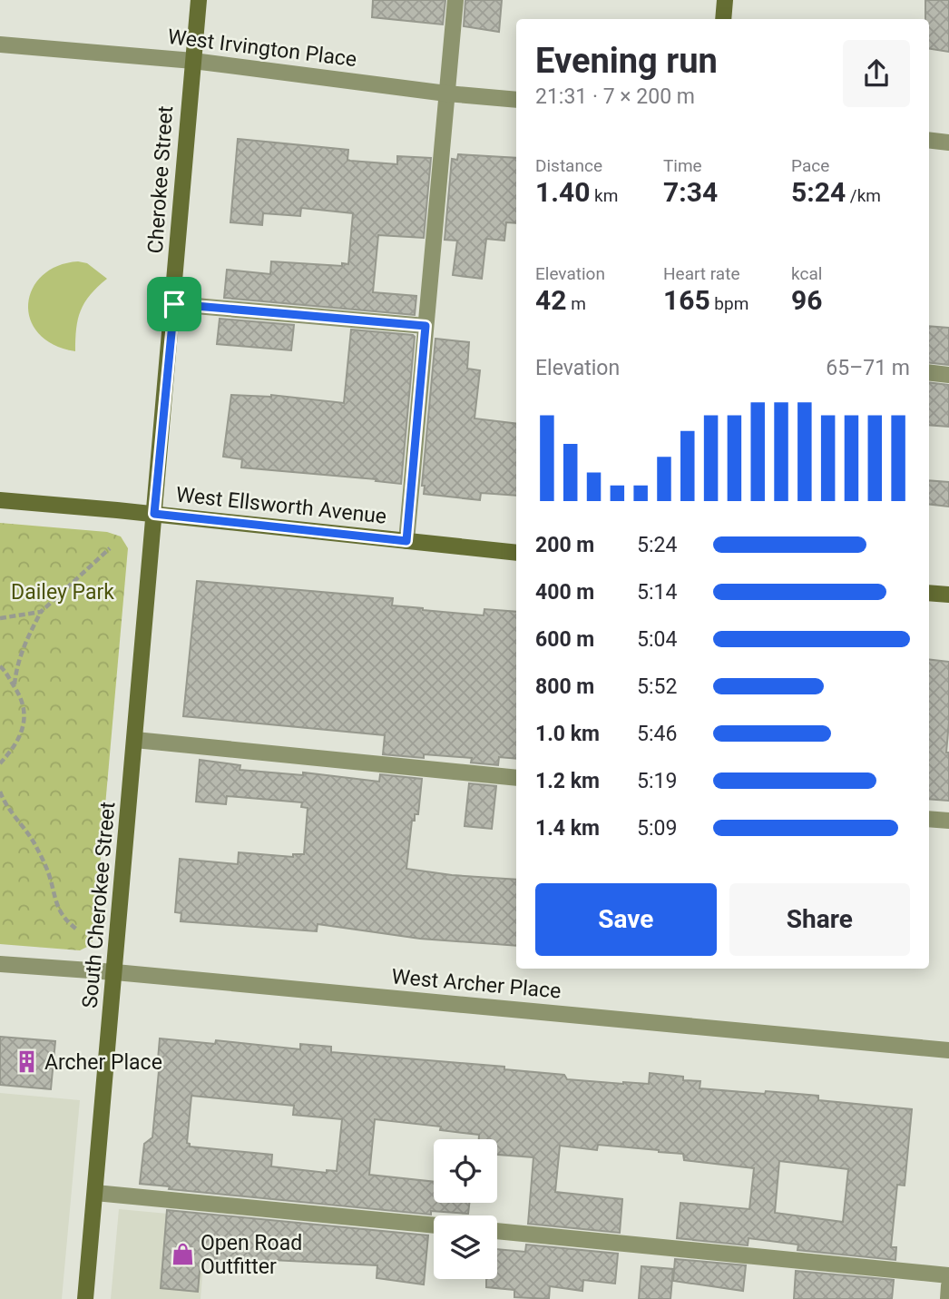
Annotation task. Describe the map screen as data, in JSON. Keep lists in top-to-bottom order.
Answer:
{
  "streets": {
    "street": [
      "West Irvington Place",
      "Cherokee Street",
      "West Ellsworth Avenue",
      "South Cherokee Street",
      "West Archer Place"
    ]
  },
  "crossings": [
    ["West Irvington Place", "Cherokee Street"],
    ["Cherokee Street", "West Ellsworth Avenue"],
    ["Cherokee Street", "South Cherokee Street"],
    ["West Ellsworth Avenue", "South Cherokee Street"],
    ["South Cherokee Street", "West Archer Place"]
  ],
  "parks": ["Dailey Park"],
  "places": {
    "building": ["Archer Place"],
    "shop": ["Open Road Outfitter"]
  },
  "page": {
    "heading": ["Evening run", "21:31 · 7 × 200 m"],
    "stats": [
      ["Distance", "1.40 km"],
      ["Time", "7:34"],
      ["Pace", "5:24 /km"],
      ["Elevation", "42 m"],
      ["Heart rate", "165 bpm"],
      ["kcal", "96"]
    ],
    "chart": ["Elevation", "65–71 m"],
    "list": [
      {
        "name": "200 m",
        "note": "5:24"
      },
      {
        "name": "400 m",
        "note": "5:14"
      },
      {
        "name": "600 m",
        "note": "5:04"
      },
      {
        "name": "800 m",
        "note": "5:52"
      },
      {
        "name": "1.0 km",
        "note": "5:46"
      },
      {
        "name": "1.2 km",
        "note": "5:19"
      },
      {
        "name": "1.4 km",
        "note": "5:09"
      }
    ],
    "buttons": ["Save", "Share"]
  }
}
